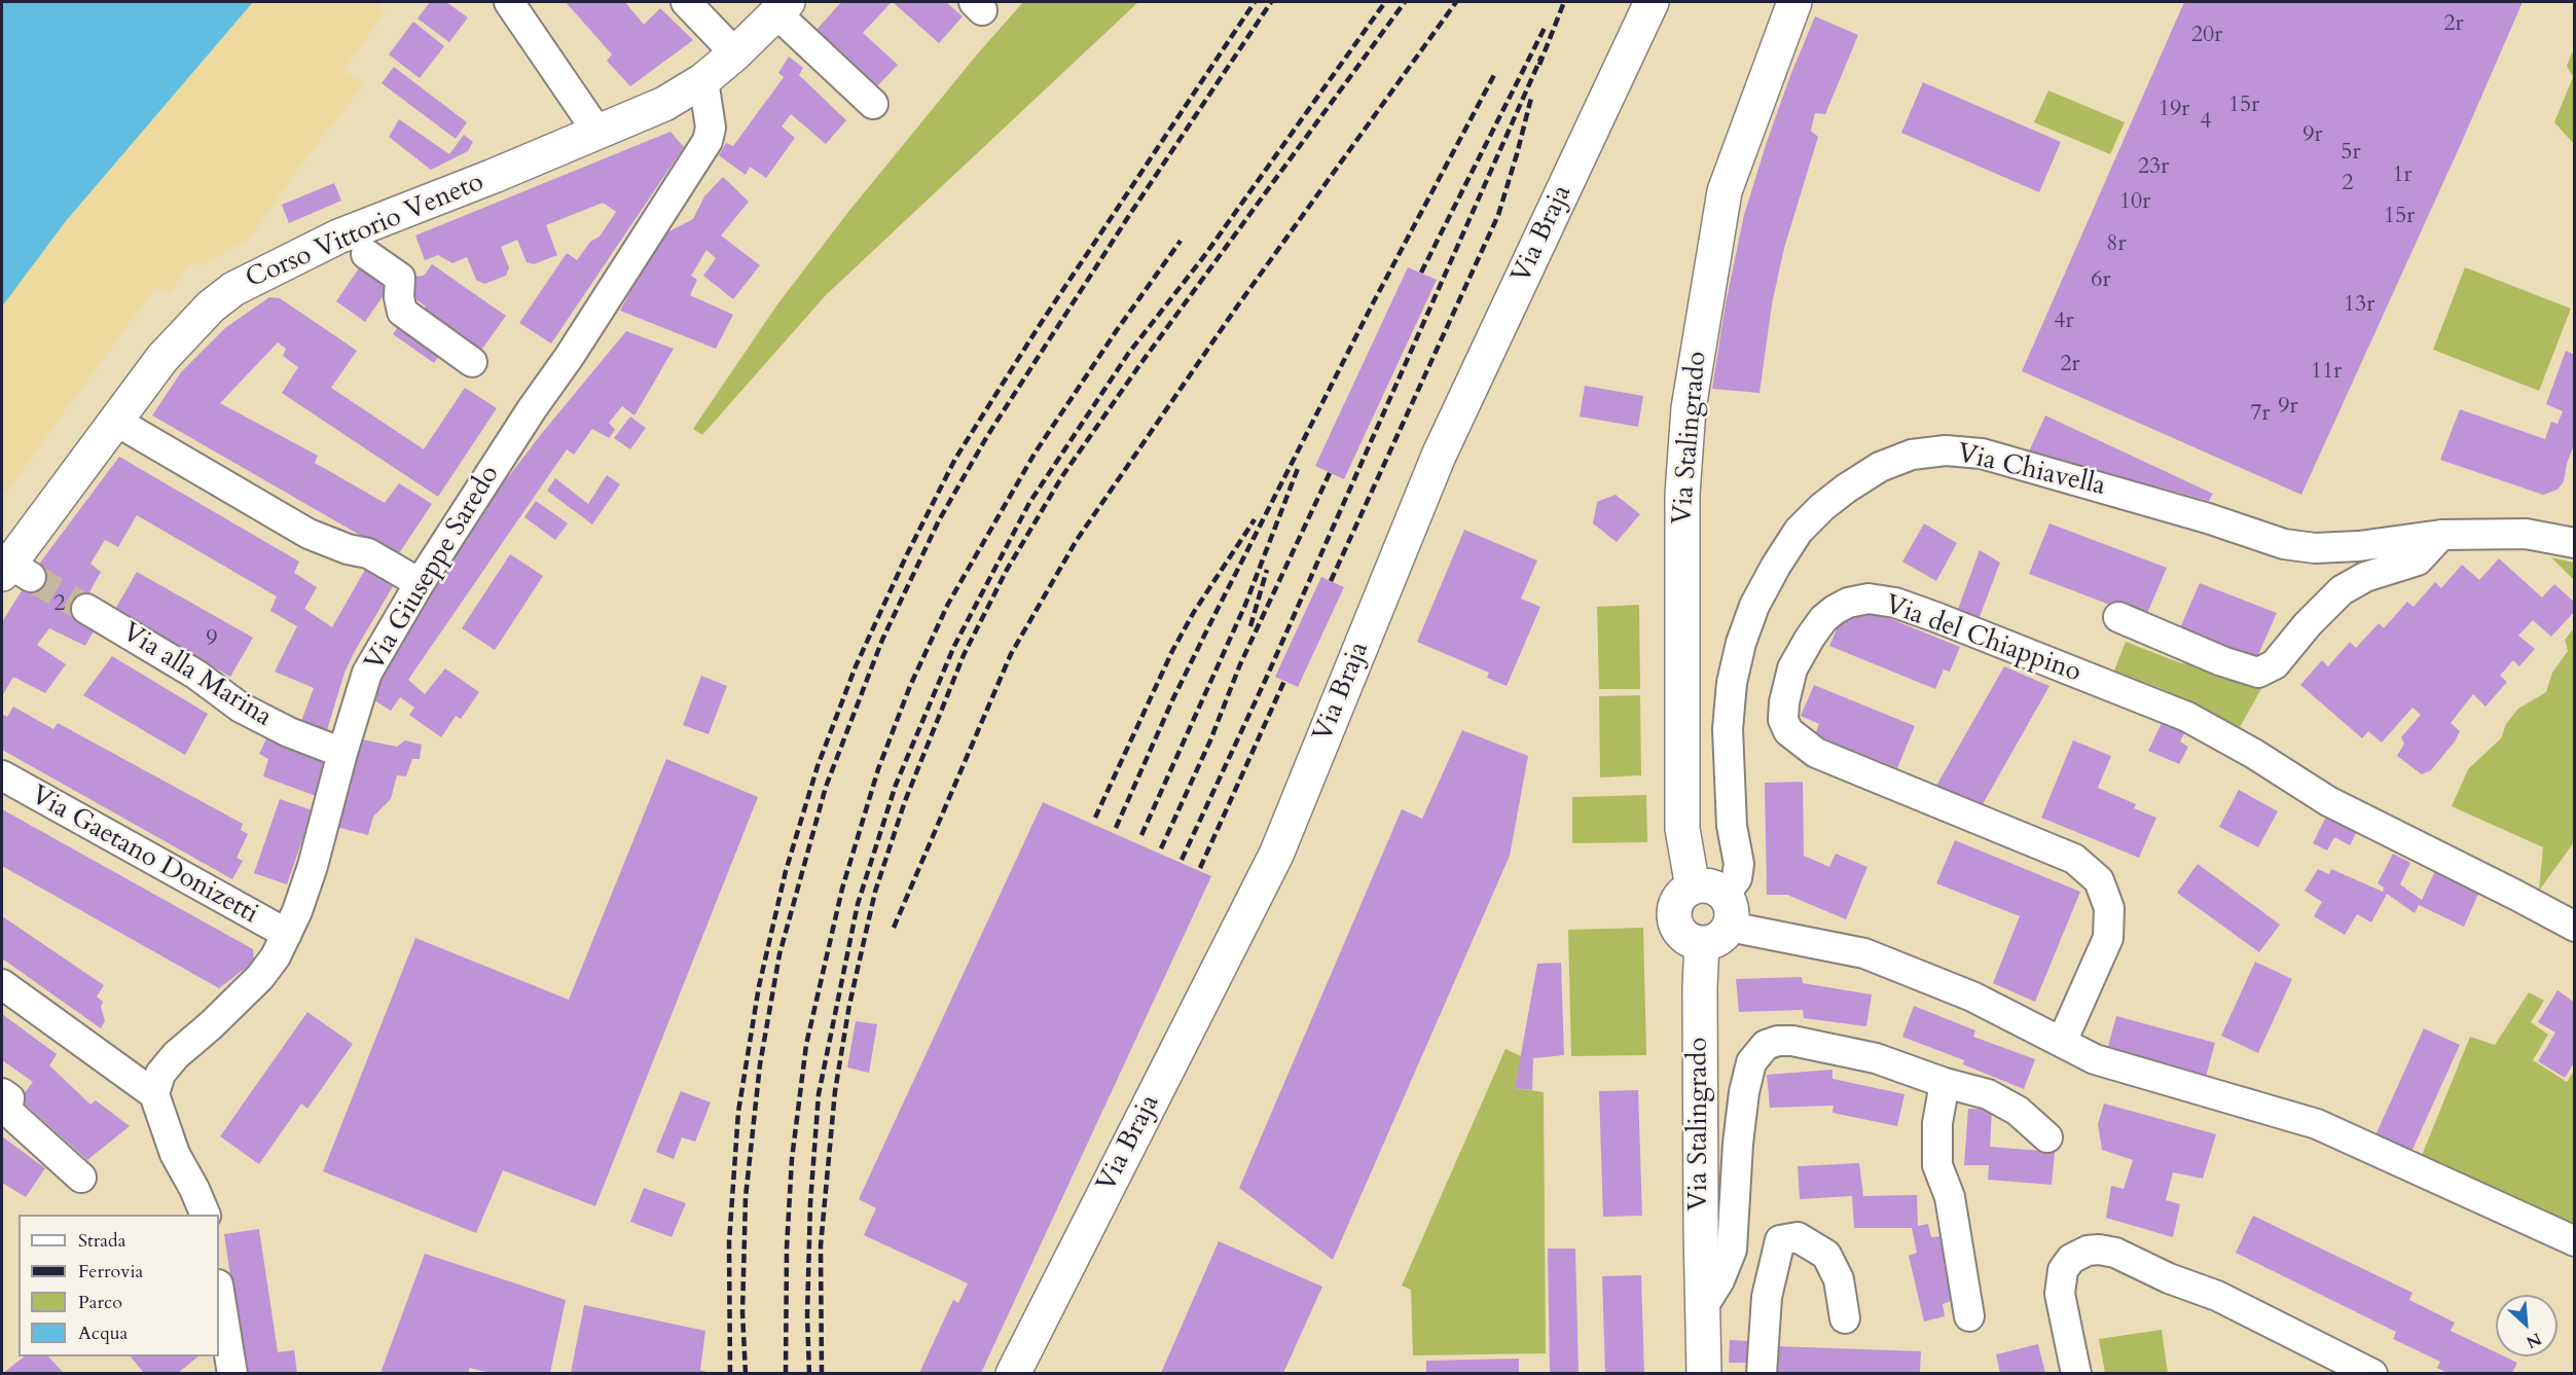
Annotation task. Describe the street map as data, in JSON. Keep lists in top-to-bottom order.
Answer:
{
  "streets": {
    "main road": ["Corso Vittorio Veneto", "Via Braja", "Via Stalingrado"],
    "street": [
      "Via Chiavella",
      "Via Giuseppe Saredo",
      "Via del Chiappino",
      "Via alla Marina",
      "Via Gaetano Donizetti"
    ]
  },
  "crossings": [
    ["Corso Vittorio Veneto", "Via Giuseppe Saredo"],
    ["Via Stalingrado", "Via Chiavella"],
    ["Via Giuseppe Saredo", "Via alla Marina"],
    ["Via Giuseppe Saredo", "Via Gaetano Donizetti"]
  ],
  "house_numbers": [
    "2r",
    "20r",
    "15r",
    "19r",
    "4",
    "9r",
    "5r",
    "23r",
    "1r",
    "2",
    "10r",
    "15r",
    "8r",
    "6r",
    "13r",
    "4r",
    "2r",
    "11r",
    "9r",
    "7r",
    "2",
    "9"
  ],
  "legend": [
    "Strada",
    "Ferrovia",
    "Parco",
    "Acqua"
  ],
  "north": "bottom right"
}
